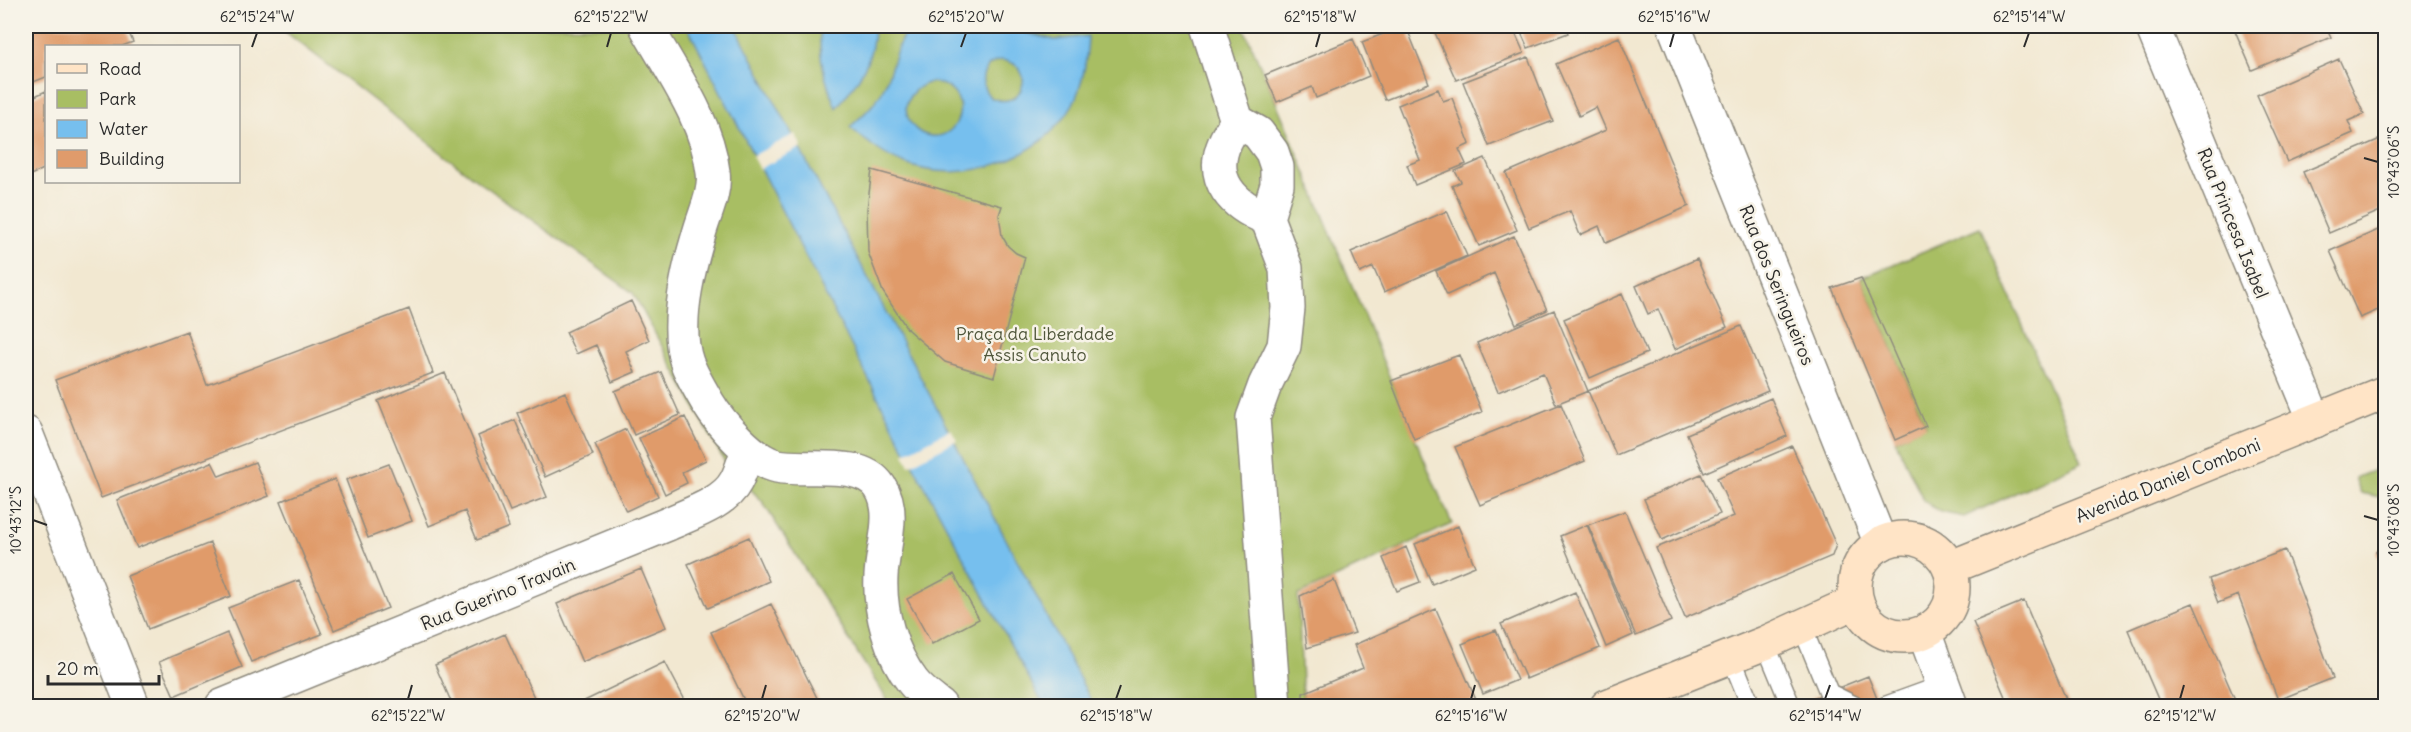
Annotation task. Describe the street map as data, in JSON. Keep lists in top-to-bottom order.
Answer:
{
  "streets": {
    "street": [
      "Rua Princesa Isabel",
      "Rua dos Seringueiros",
      "Avenida Daniel Comboni",
      "Rua Guerino Travain"
    ]
  },
  "crossings": [
    ["Rua Princesa Isabel", "Avenida Daniel Comboni"],
    ["Rua dos Seringueiros", "Avenida Daniel Comboni"]
  ],
  "parks": ["Praça da Liberdade Assis Canuto"],
  "legend": [
    "Road",
    "Park",
    "Water",
    "Building"
  ],
  "scale_bar": "20 m",
  "coordinates": [
    "62°15'24\"W",
    "62°15'22\"W",
    "62°15'20\"W",
    "62°15'18\"W",
    "62°15'16\"W",
    "62°15'14\"W",
    "10°43'06\"S",
    "10°43'12\"S",
    "10°43'08\"S",
    "62°15'12\"W"
  ]
}
